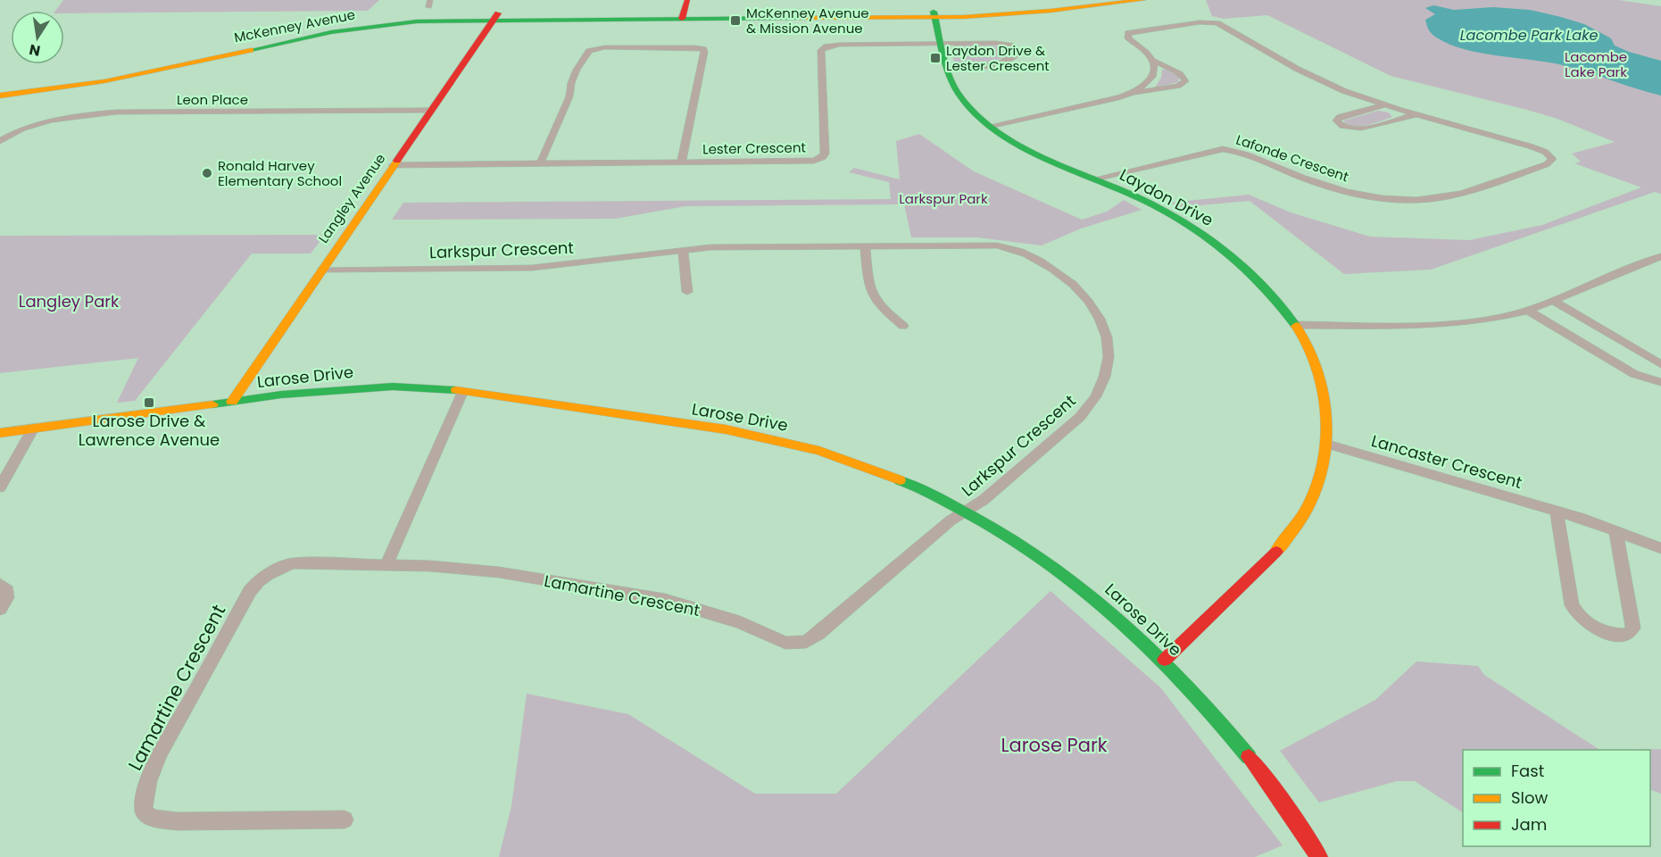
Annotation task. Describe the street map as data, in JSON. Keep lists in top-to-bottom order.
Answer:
{
  "streets": {
    "street": [
      "McKenney Avenue",
      "Leon Place",
      "Lester Crescent",
      "Lafonde Crescent",
      "Laydon Drive",
      "Langley Avenue",
      "Larkspur Crescent",
      "Larose Drive",
      "Lancaster Crescent",
      "Lamartine Crescent"
    ]
  },
  "crossings": [
    ["McKenney Avenue", "Laydon Drive"],
    ["McKenney Avenue", "Langley Avenue"],
    ["Leon Place", "Langley Avenue"],
    ["Lester Crescent", "Laydon Drive"],
    ["Lester Crescent", "Langley Avenue"],
    ["Lafonde Crescent", "Laydon Drive"],
    ["Laydon Drive", "Larose Drive"],
    ["Laydon Drive", "Lancaster Crescent"],
    ["Langley Avenue", "Larkspur Crescent"],
    ["Langley Avenue", "Larose Drive"],
    ["Larkspur Crescent", "Larose Drive"],
    ["Larkspur Crescent", "Lamartine Crescent"],
    ["Larose Drive", "Lamartine Crescent"]
  ],
  "water": ["Lacombe Park Lake"],
  "parks": [
    "Lacombe Lake Park",
    "Larkspur Park",
    "Langley Park",
    "Larose Park"
  ],
  "places": {
    "transit": ["McKenney Avenue & Mission Avenue", "Laydon Drive & Lester Crescent", "Larose Drive & Lawrence Avenue"],
    "other": ["Ronald Harvey Elementary School"]
  },
  "legend": ["Fast", "Slow", "Jam"],
  "north": "bottom"
}
